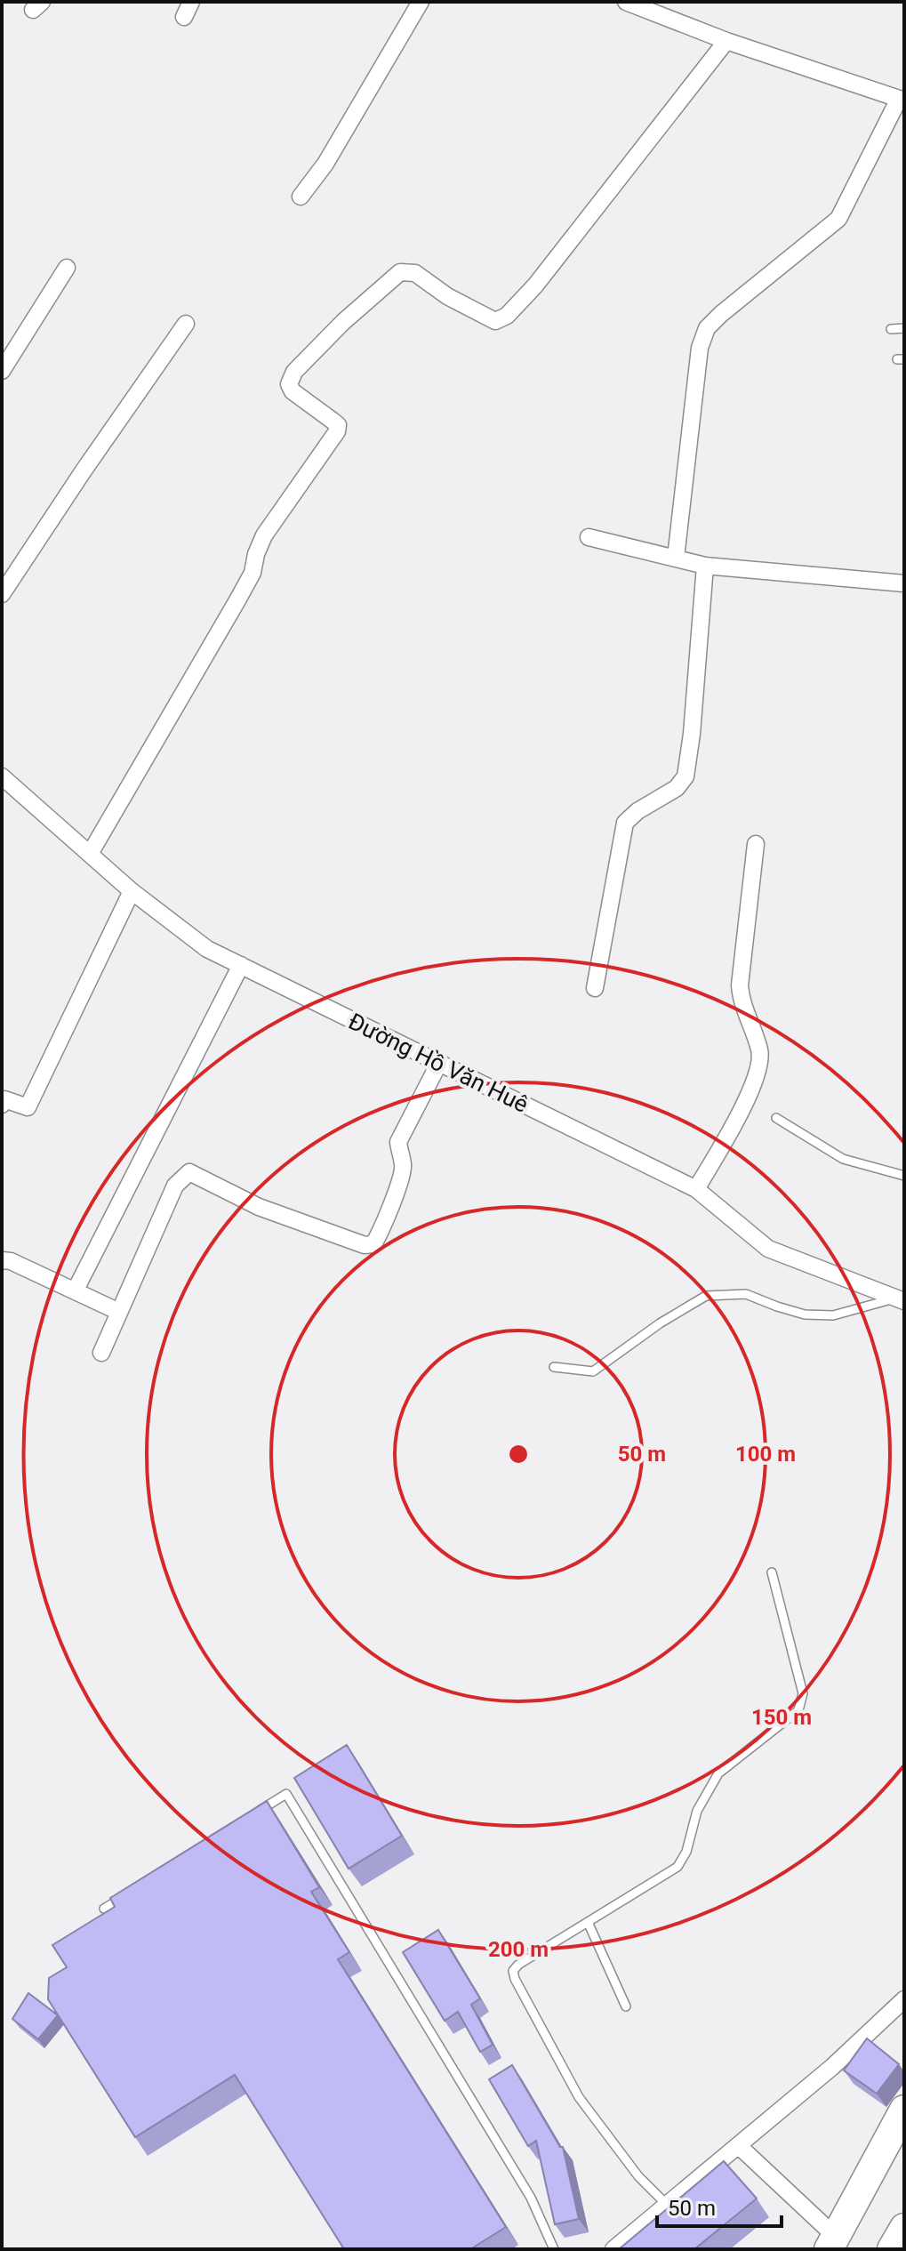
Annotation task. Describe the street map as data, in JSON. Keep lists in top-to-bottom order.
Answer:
{
  "streets": {
    "street": ["Đường Hồ Văn Huê"]
  },
  "scale_bar": "50 m",
  "rings": [
    "50 m",
    "100 m",
    "150 m",
    "200 m"
  ]
}
